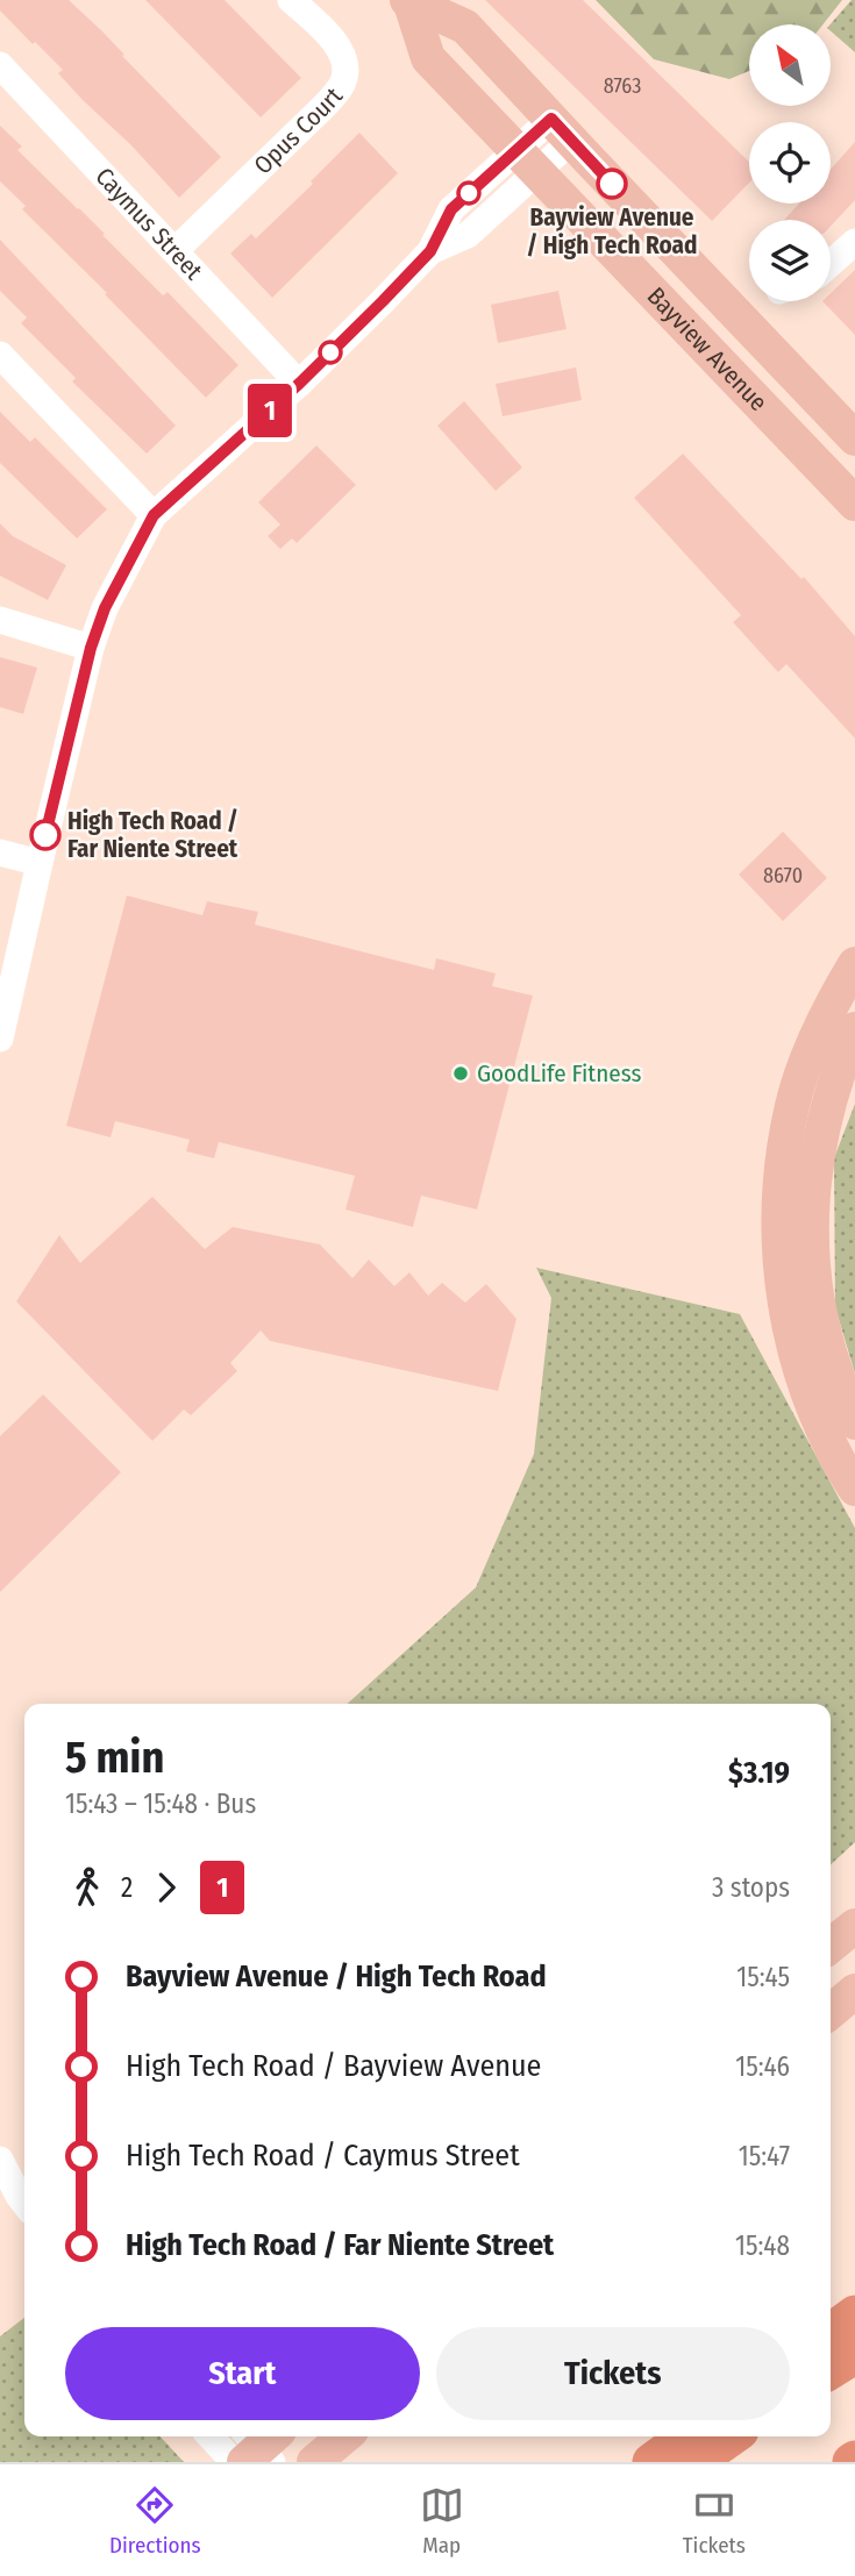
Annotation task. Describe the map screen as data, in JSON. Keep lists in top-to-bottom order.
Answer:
{
  "streets": {
    "main road": ["Bayview Avenue"],
    "street": ["Opus Court", "Caymus Street"]
  },
  "crossings": [
    ["Opus Court", "Caymus Street"]
  ],
  "places": ["Bayview Avenue / High Tech Road", "High Tech Road / Far Niente Street", "GoodLife Fitness"],
  "lines": ["bus line 1"],
  "house_numbers": ["8763", "8670"],
  "north": "top left",
  "page": {
    "on_map": "1",
    "heading": ["5 min", "15:43 – 15:48 · Bus", "$3.19"],
    "legs": ["2", "1", "3 stops"],
    "list": [
      {
        "name": "Bayview Avenue / High Tech Road",
        "value": "15:45"
      },
      {
        "name": "High Tech Road / Bayview Avenue",
        "value": "15:46"
      },
      {
        "name": "High Tech Road / Caymus Street",
        "value": "15:47"
      },
      {
        "name": "High Tech Road / Far Niente Street",
        "value": "15:48"
      }
    ],
    "buttons": ["Start", "Tickets"],
    "tabs": ["Directions", "Map", "Tickets"]
  }
}
